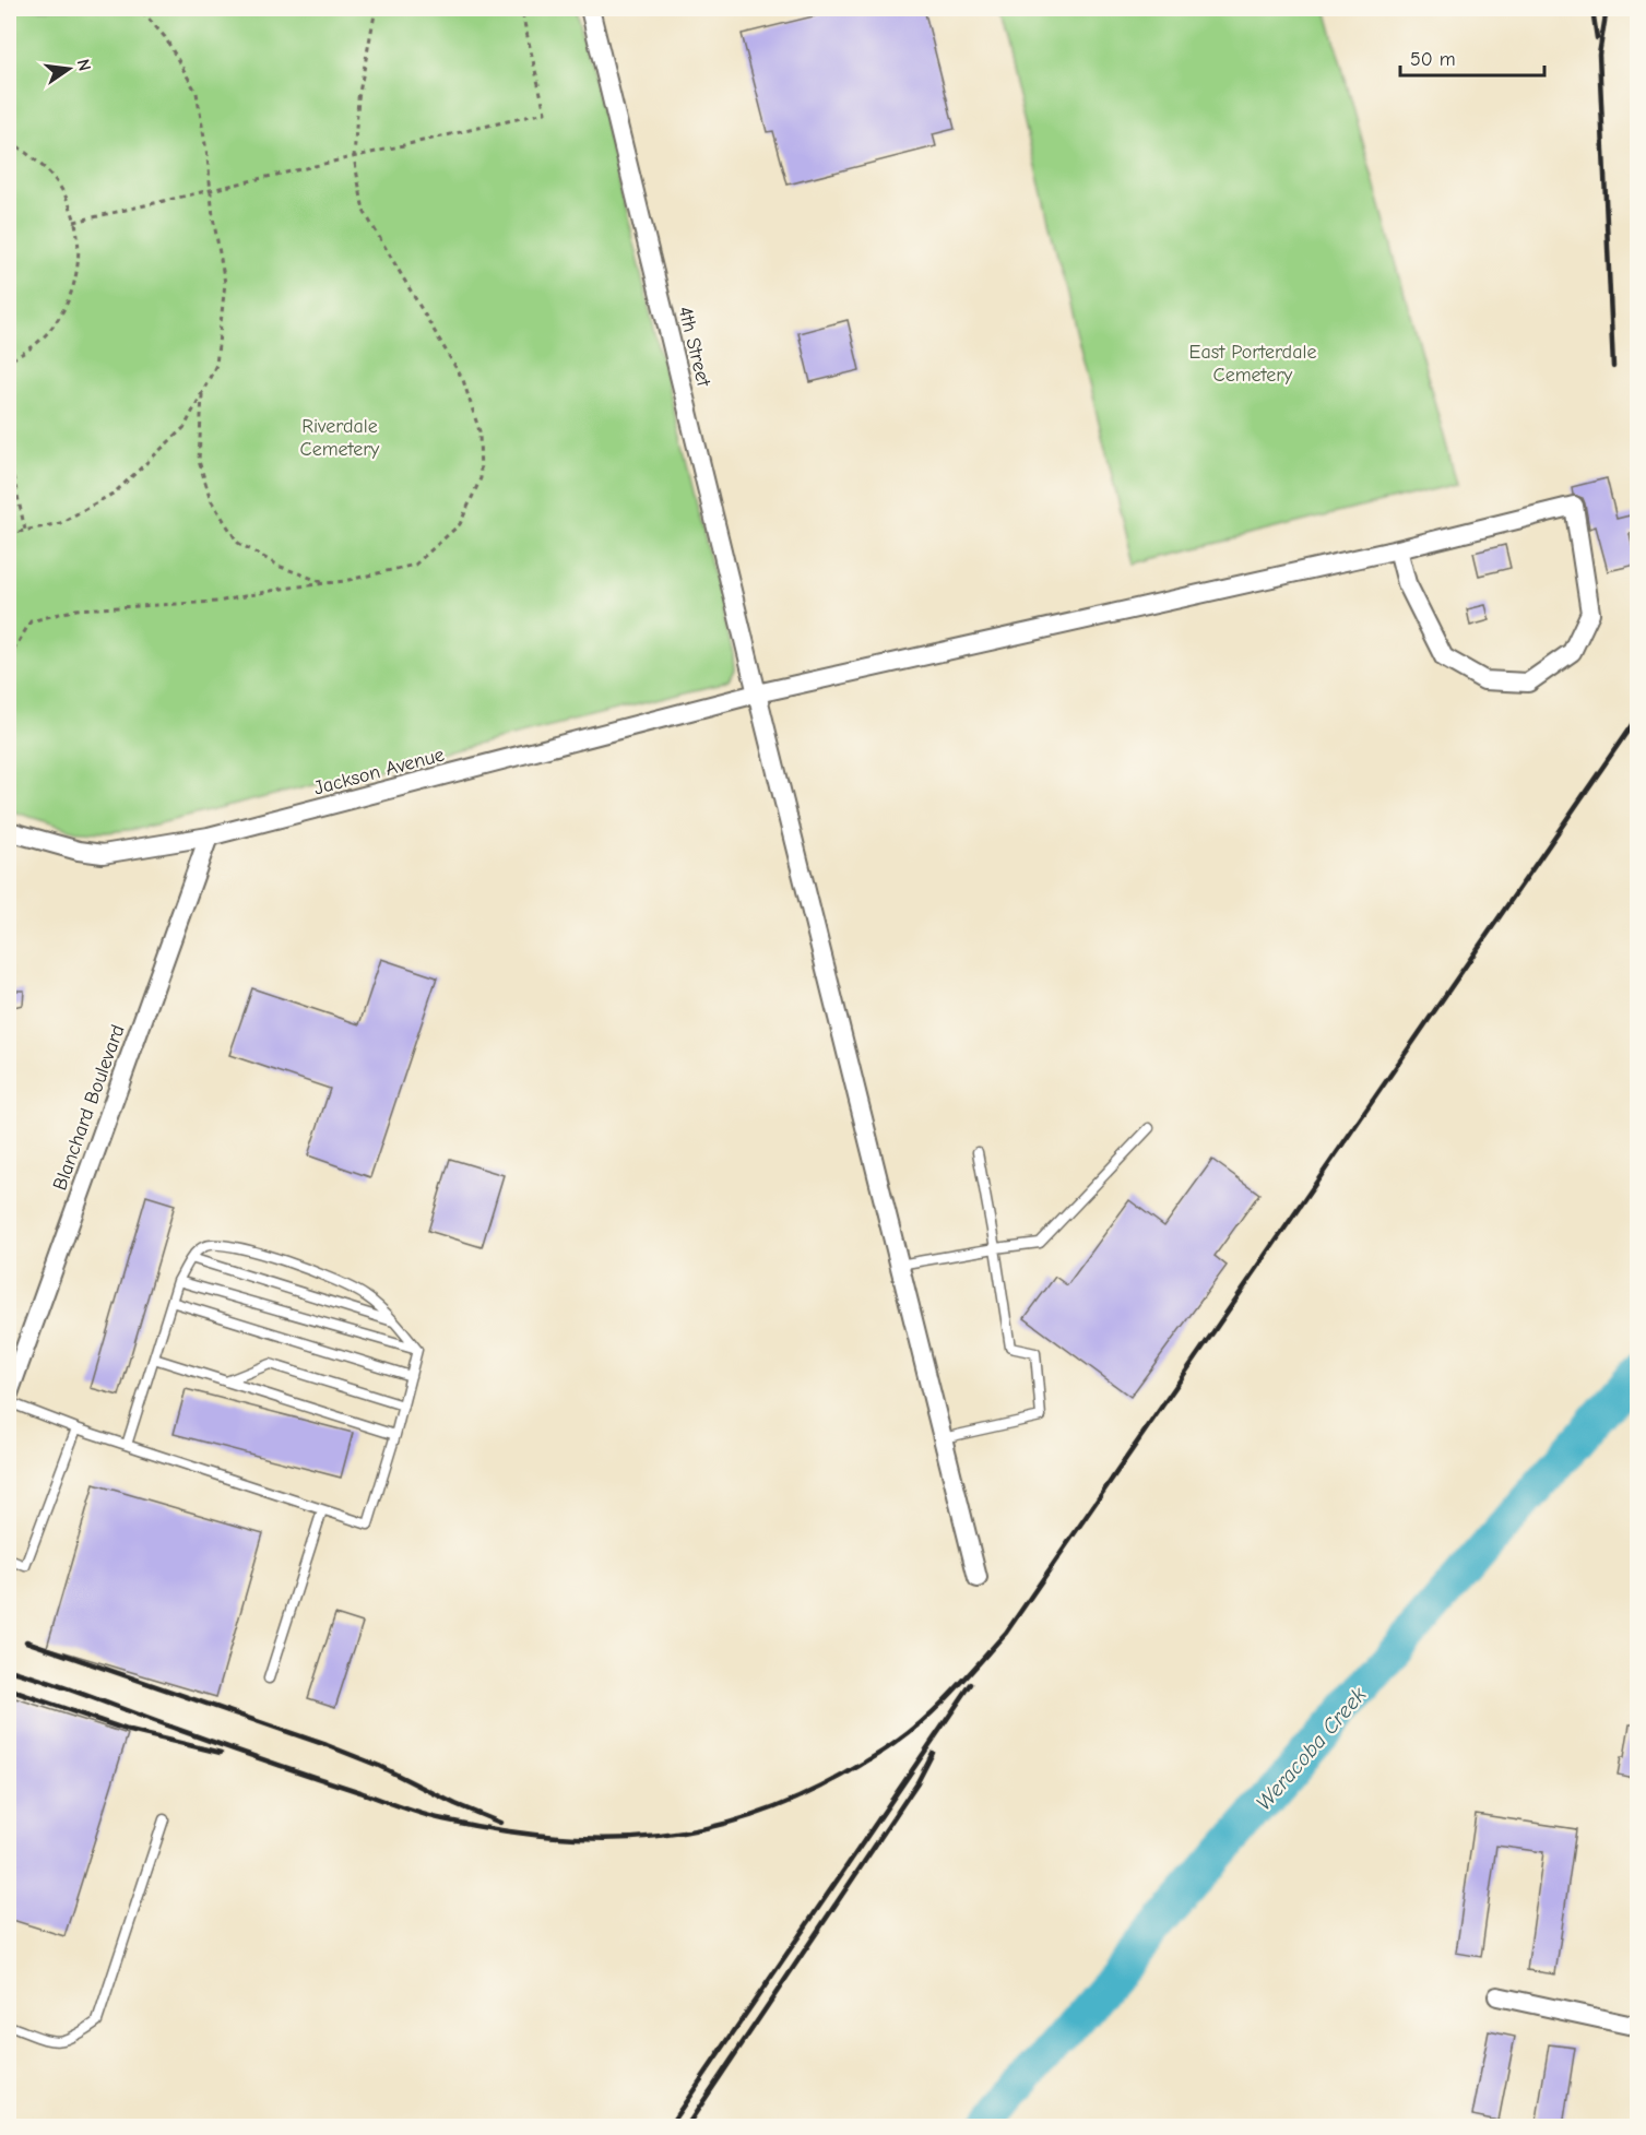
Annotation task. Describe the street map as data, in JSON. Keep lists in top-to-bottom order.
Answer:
{
  "streets": {
    "street": ["4th Street", "Jackson Avenue", "Blanchard Boulevard"]
  },
  "crossings": [
    ["4th Street", "Jackson Avenue"],
    ["Jackson Avenue", "Blanchard Boulevard"]
  ],
  "water": ["Weracoba Creek"],
  "parks": ["East Porterdale Cemetery", "Riverdale Cemetery"],
  "scale_bar": "50 m",
  "north": "right"
}
